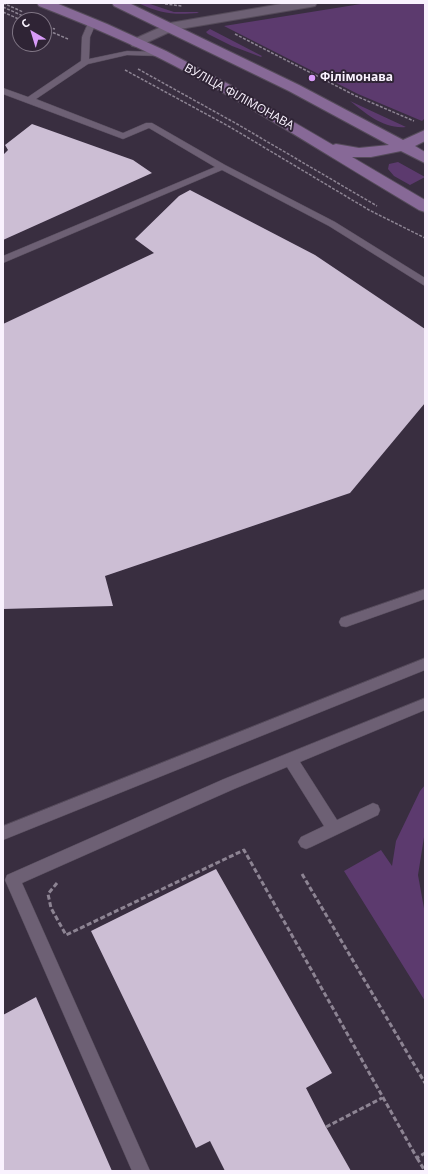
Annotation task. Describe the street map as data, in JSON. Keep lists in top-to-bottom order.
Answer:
{
  "streets": {
    "main road": ["ВУЛІЦА ФІЛІМОНАВА"]
  },
  "places": ["Філімонава"],
  "north": "top left"
}
